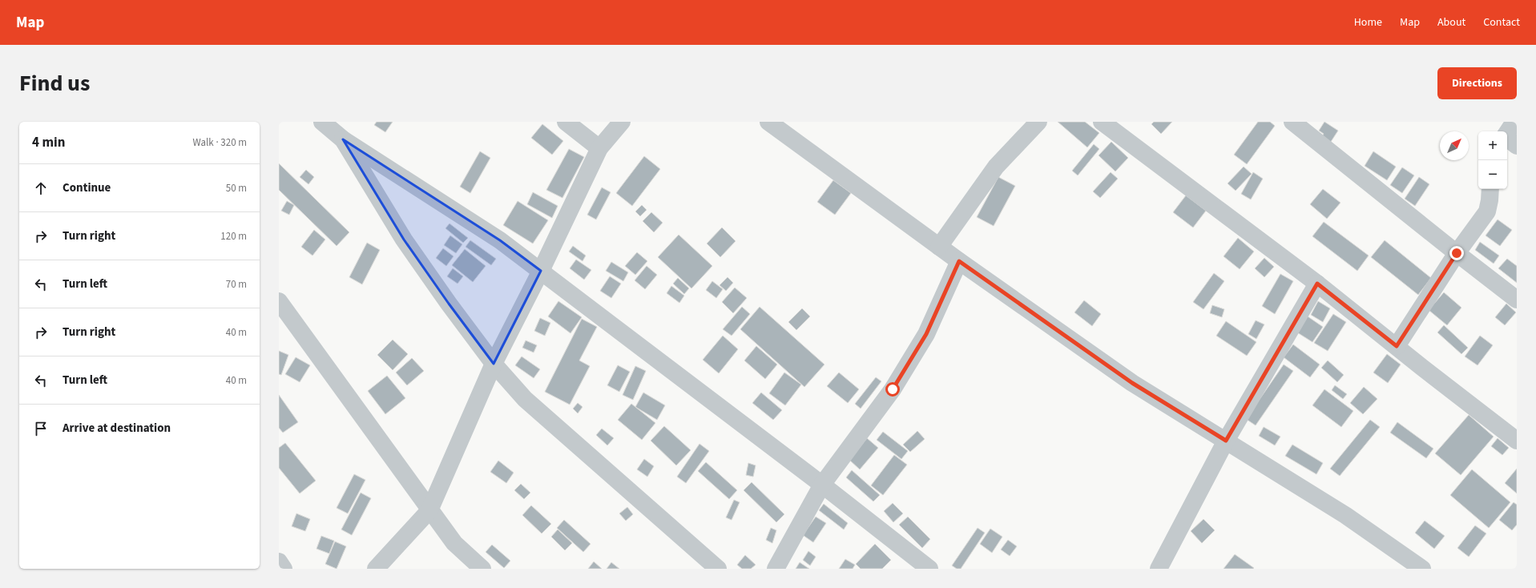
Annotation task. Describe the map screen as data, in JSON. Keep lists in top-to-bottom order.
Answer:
{
  "north": "top right",
  "page": {
    "header": "Map",
    "nav": [
      "Home",
      "Map",
      "About",
      "Contact"
    ],
    "title": "Find us",
    "buttons": "Directions",
    "heading": ["4 min", "Walk · 320 m"],
    "map_buttons": ["+", "−"],
    "list": [
      ["Continue", "50 m"],
      ["Turn right", "120 m"],
      ["Turn left", "70 m"],
      ["Turn right", "40 m"],
      ["Turn left", "40 m"],
      "Arrive at destination"
    ]
  }
}
